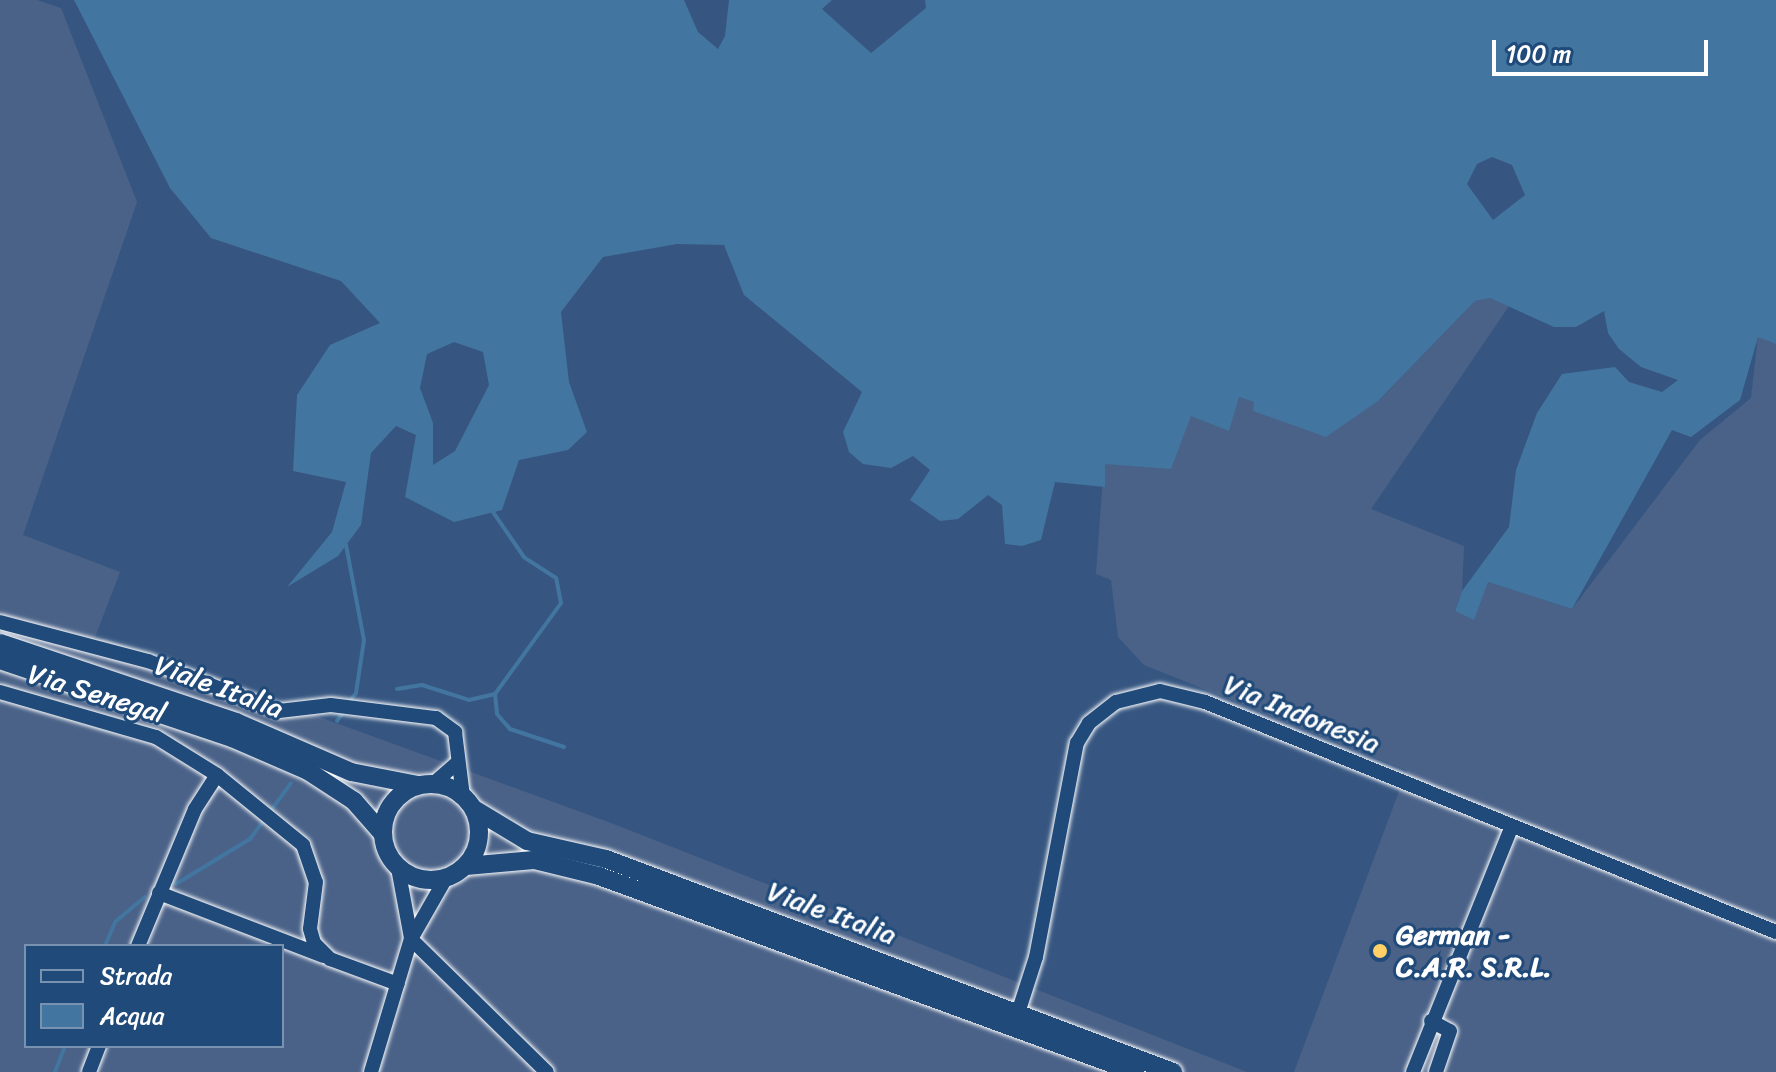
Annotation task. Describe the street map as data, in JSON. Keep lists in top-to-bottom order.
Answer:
{
  "streets": {
    "main road": ["Viale Italia"],
    "street": ["Via Senegal", "Via Indonesia"]
  },
  "crossings": [
    ["Viale Italia", "Via Indonesia"]
  ],
  "places": ["German - C.A.R. S.R.L."],
  "legend": ["Strada", "Acqua"],
  "scale_bar": "100 m"
}
